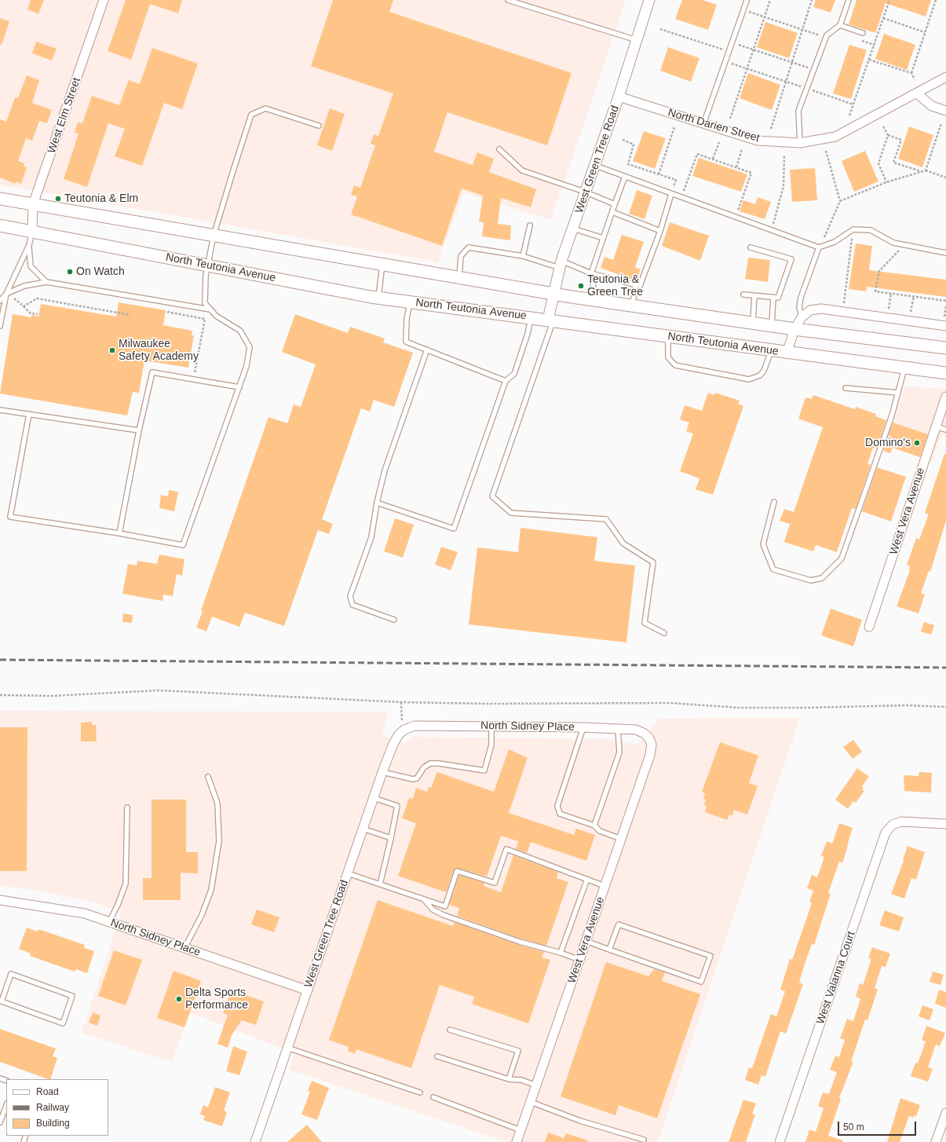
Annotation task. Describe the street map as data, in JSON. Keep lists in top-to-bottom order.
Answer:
{
  "streets": {
    "main road": ["North Teutonia Avenue"],
    "street": [
      "West Elm Street",
      "North Darien Street",
      "West Green Tree Road",
      "West Vera Avenue",
      "North Sidney Place",
      "West Valanna Court"
    ]
  },
  "crossings": [
    ["West Elm Street", "North Teutonia Avenue"],
    ["North Darien Street", "West Green Tree Road"],
    ["West Green Tree Road", "North Teutonia Avenue"],
    ["West Green Tree Road", "North Sidney Place"],
    ["West Vera Avenue", "North Sidney Place"]
  ],
  "places": [
    "Teutonia & Elm",
    "On Watch",
    "Teutonia & Green Tree",
    "Milwaukee Safety Academy",
    "Domino's",
    "Delta Sports Performance"
  ],
  "legend": ["Road", "Railway", "Building"],
  "scale_bar": "50 m"
}
